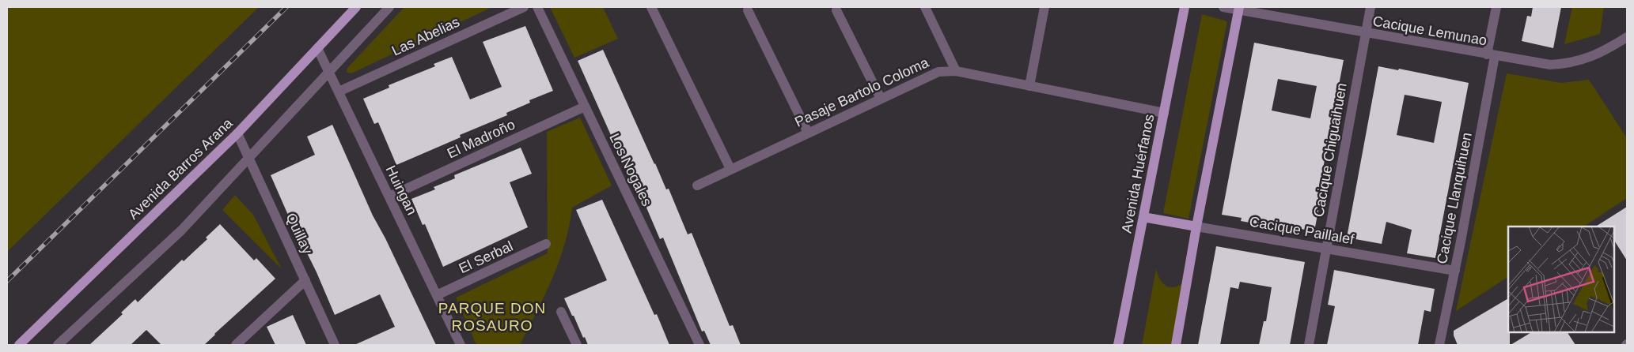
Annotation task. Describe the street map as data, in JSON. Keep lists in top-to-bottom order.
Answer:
{
  "streets": {
    "main road": ["Avenida Barros Arana", "Avenida Huérfanos", "Cacique Paillalef"],
    "street": [
      "Cacique Lemunao",
      "Las Abelias",
      "Pasaje Bartolo Coloma",
      "El Madroño",
      "Cacique Chiguaihuen",
      "Los Nogales",
      "Huingan",
      "Cacique Llanquihuen",
      "Quillay",
      "El Serbal"
    ]
  },
  "crossings": [
    ["Cacique Lemunao", "Cacique Chiguaihuen"],
    ["Cacique Lemunao", "Cacique Llanquihuen"],
    ["Las Abelias", "Huingan"],
    ["Pasaje Bartolo Coloma", "Avenida Huérfanos"],
    ["El Madroño", "Los Nogales"],
    ["El Madroño", "Huingan"],
    ["Cacique Chiguaihuen", "Cacique Paillalef"],
    ["Avenida Barros Arana", "Huingan"],
    ["Avenida Barros Arana", "Quillay"],
    ["Avenida Huérfanos", "Cacique Paillalef"],
    ["Huingan", "El Serbal"],
    ["Cacique Llanquihuen", "Cacique Paillalef"]
  ],
  "districts": ["PARQUE DON ROSAURO"]
}
